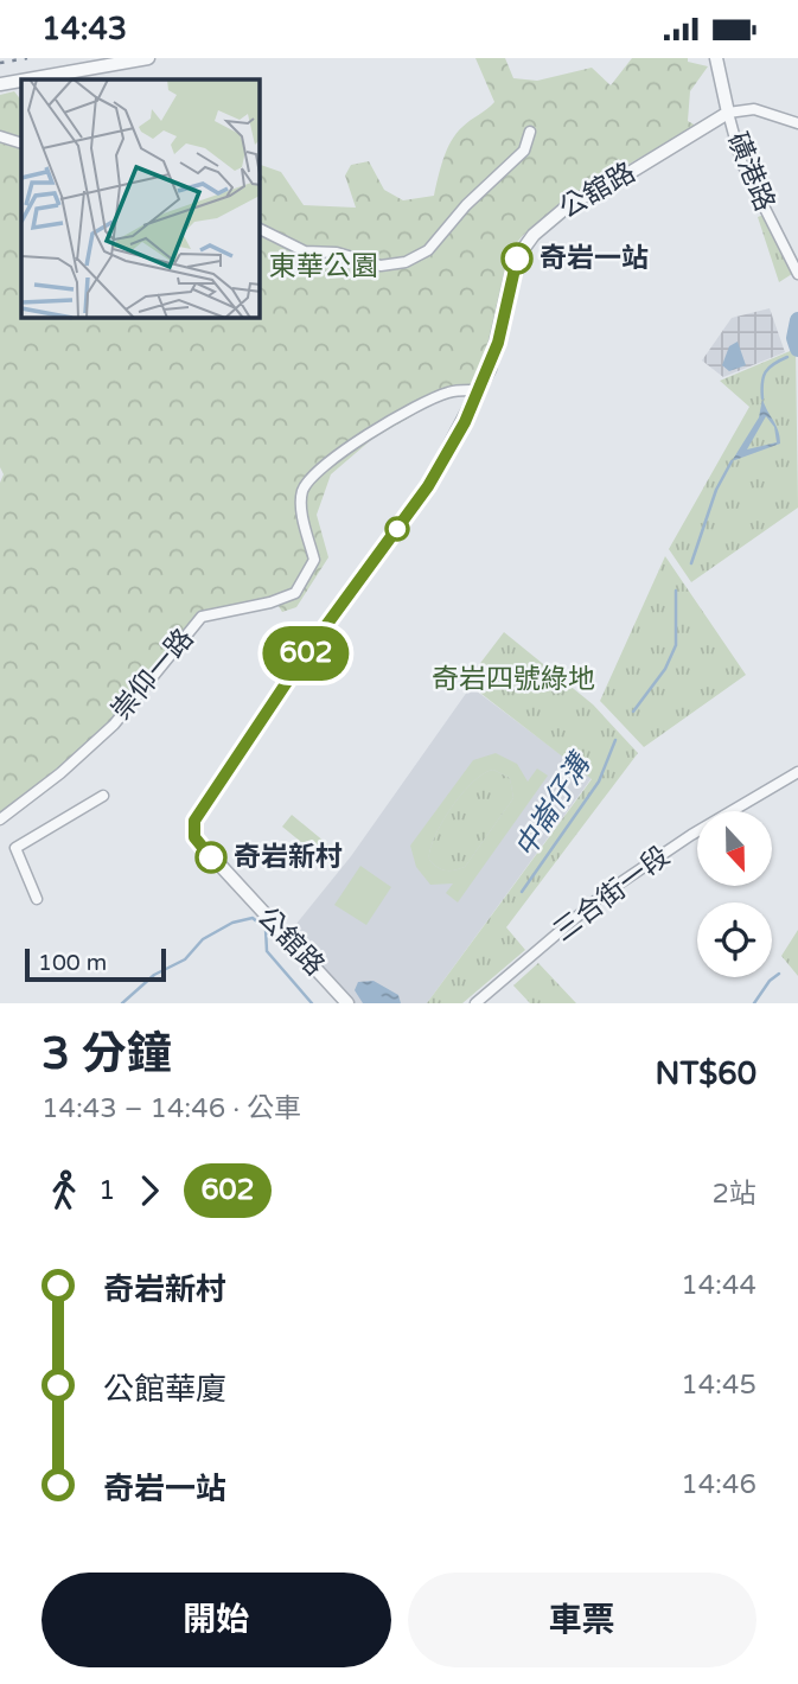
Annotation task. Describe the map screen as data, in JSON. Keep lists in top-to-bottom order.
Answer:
{
  "streets": {
    "street": [
      "磺港路",
      "公舘路",
      "崇仰一路",
      "三合街一段"
    ]
  },
  "crossings": [
    ["磺港路", "公舘路"],
    ["公舘路", "崇仰一路"]
  ],
  "water": ["中崙仔溝"],
  "parks": ["東華公園", "奇岩四號綠地"],
  "places": ["奇岩一站", "奇岩新村"],
  "lines": ["bus line 602"],
  "scale_bar": "100 m",
  "north": "bottom",
  "page": {
    "status": "14:43",
    "on_map": "602",
    "scale": "100 m",
    "heading": ["3 分鐘", "14:43 – 14:46 · 公車", "NT$60"],
    "legs": ["1", "602", "2站"],
    "list": [
      {
        "name": "奇岩新村",
        "value": "14:44"
      },
      {
        "name": "公館華廈",
        "value": "14:45"
      },
      {
        "name": "奇岩一站",
        "value": "14:46"
      }
    ],
    "buttons": ["開始", "車票"]
  }
}
